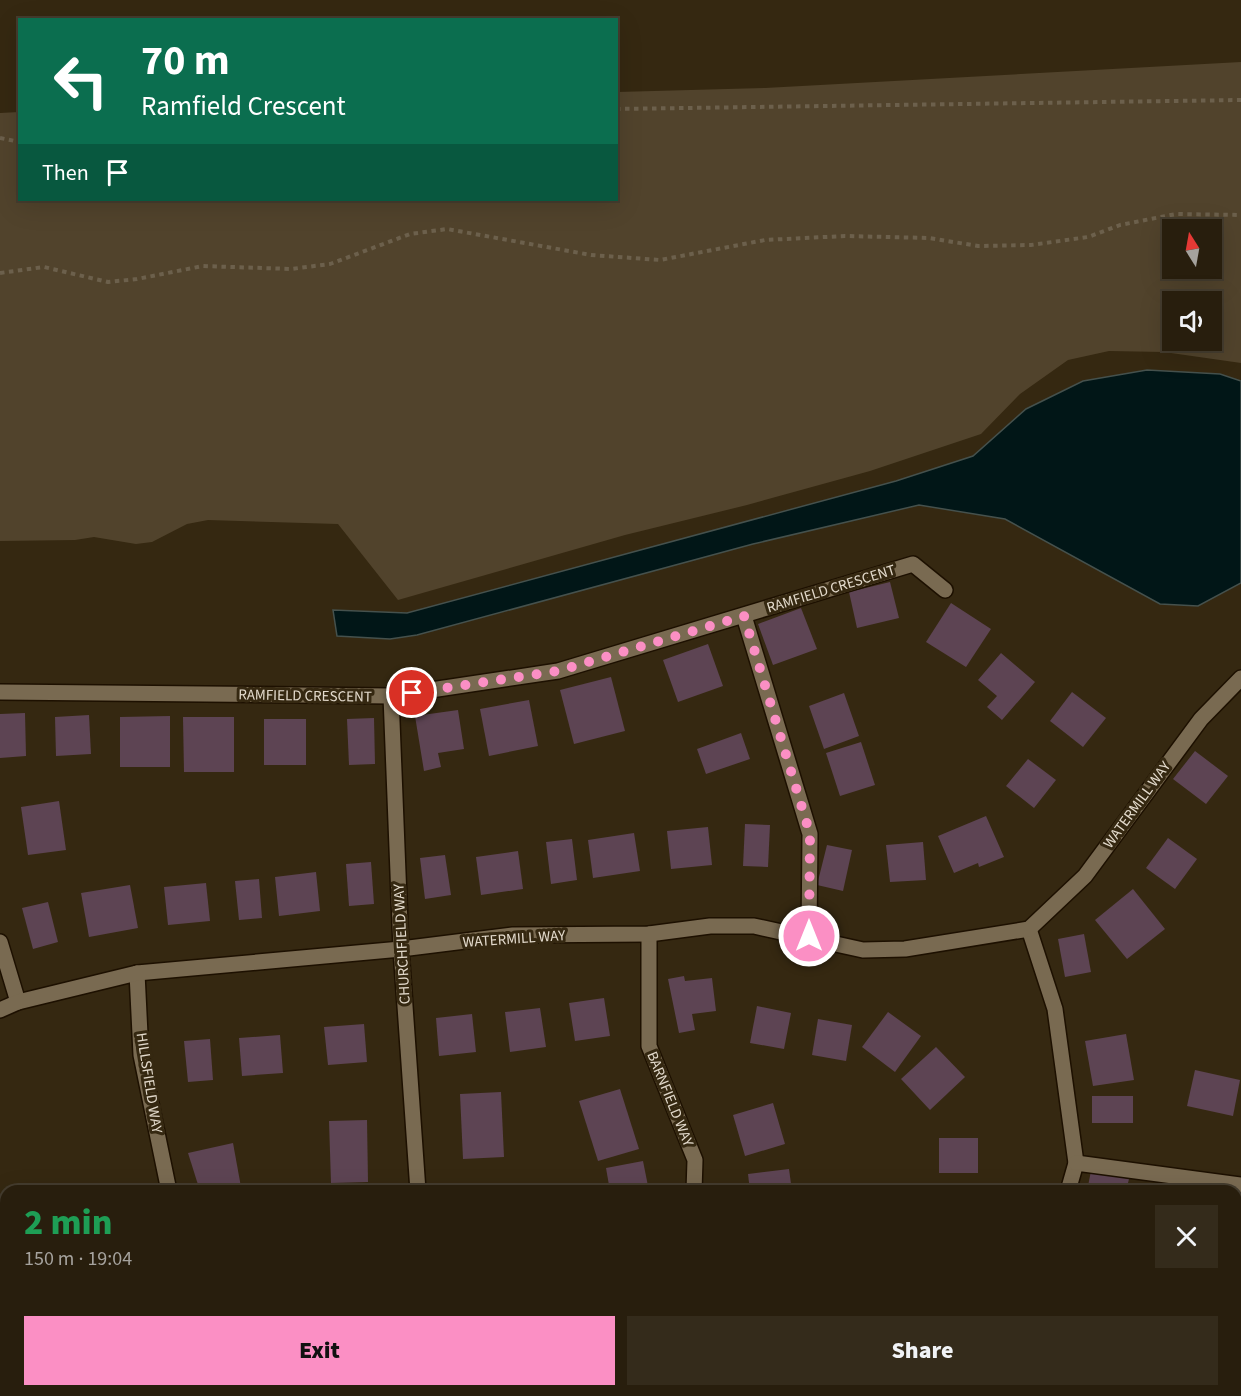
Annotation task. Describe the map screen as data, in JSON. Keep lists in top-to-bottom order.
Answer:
{
  "streets": {
    "street": [
      "RAMFIELD CRESCENT",
      "WATERMILL WAY",
      "CHURCHFIELD WAY",
      "HILLSFIELD WAY",
      "BARNFIELD WAY"
    ]
  },
  "crossings": [
    ["RAMFIELD CRESCENT", "CHURCHFIELD WAY"],
    ["WATERMILL WAY", "CHURCHFIELD WAY"],
    ["WATERMILL WAY", "HILLSFIELD WAY"],
    ["WATERMILL WAY", "BARNFIELD WAY"]
  ],
  "north": "top",
  "page": {
    "turn": ["70 m", "Ramfield Crescent"],
    "then": "Then",
    "heading": ["2 min", "150 m · 19:04"],
    "buttons": ["Exit", "Share"]
  }
}
